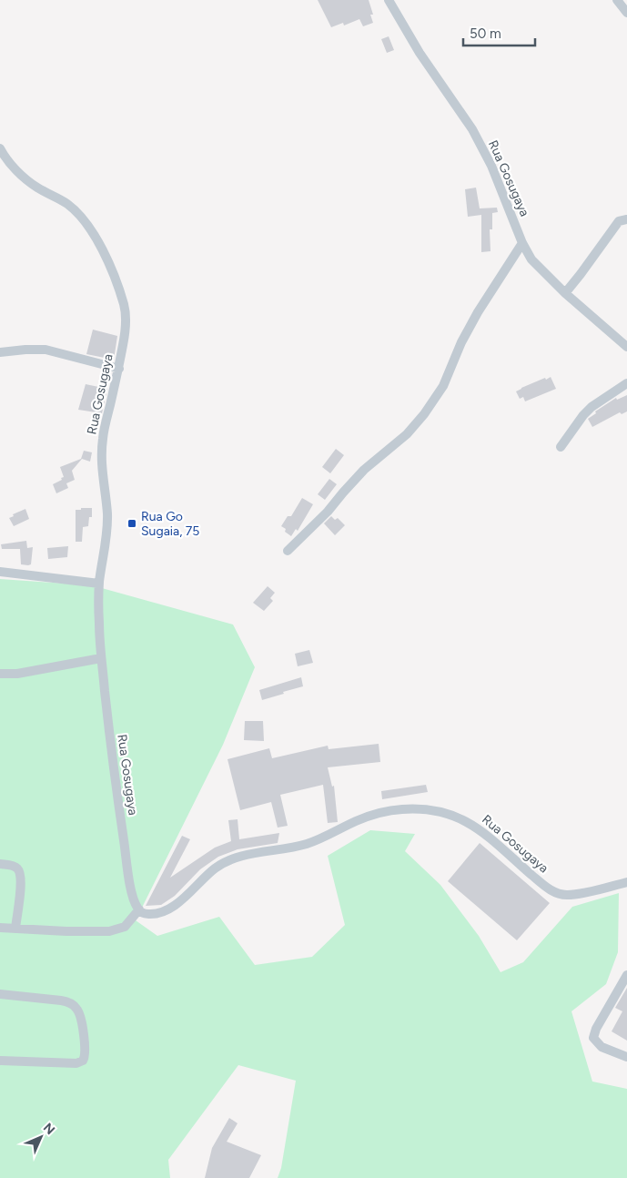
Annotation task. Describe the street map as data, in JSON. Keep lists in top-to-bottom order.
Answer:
{
  "streets": {
    "street": ["Rua Gosugaya"]
  },
  "places": {
    "transit": ["Rua Go Sugaia, 75"]
  },
  "scale_bar": "50 m",
  "north": "top right"
}
